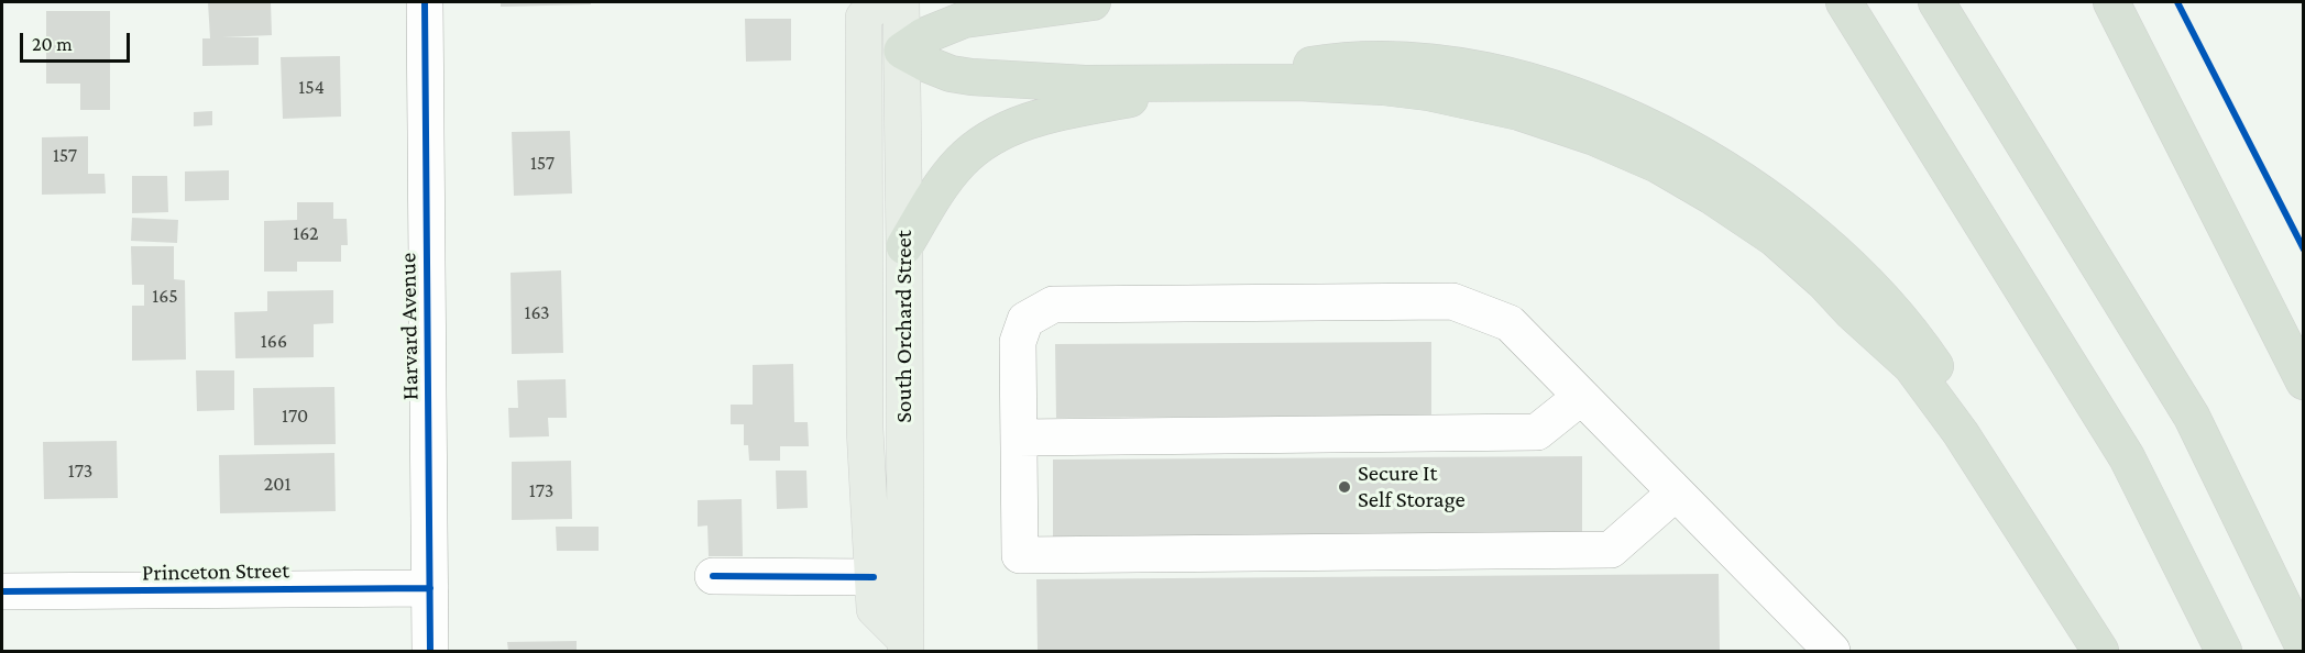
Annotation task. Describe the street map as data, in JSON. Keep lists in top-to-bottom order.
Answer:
{
  "streets": {
    "main road": ["South Orchard Street"],
    "street": ["Harvard Avenue", "Princeton Street"]
  },
  "crossings": [
    ["Harvard Avenue", "Princeton Street"]
  ],
  "places": ["Secure It Self Storage"],
  "house_numbers": [
    "154",
    "157",
    "157",
    "162",
    "165",
    "163",
    "166",
    "170",
    "173",
    "201",
    "173"
  ],
  "scale_bar": "20 m"
}
